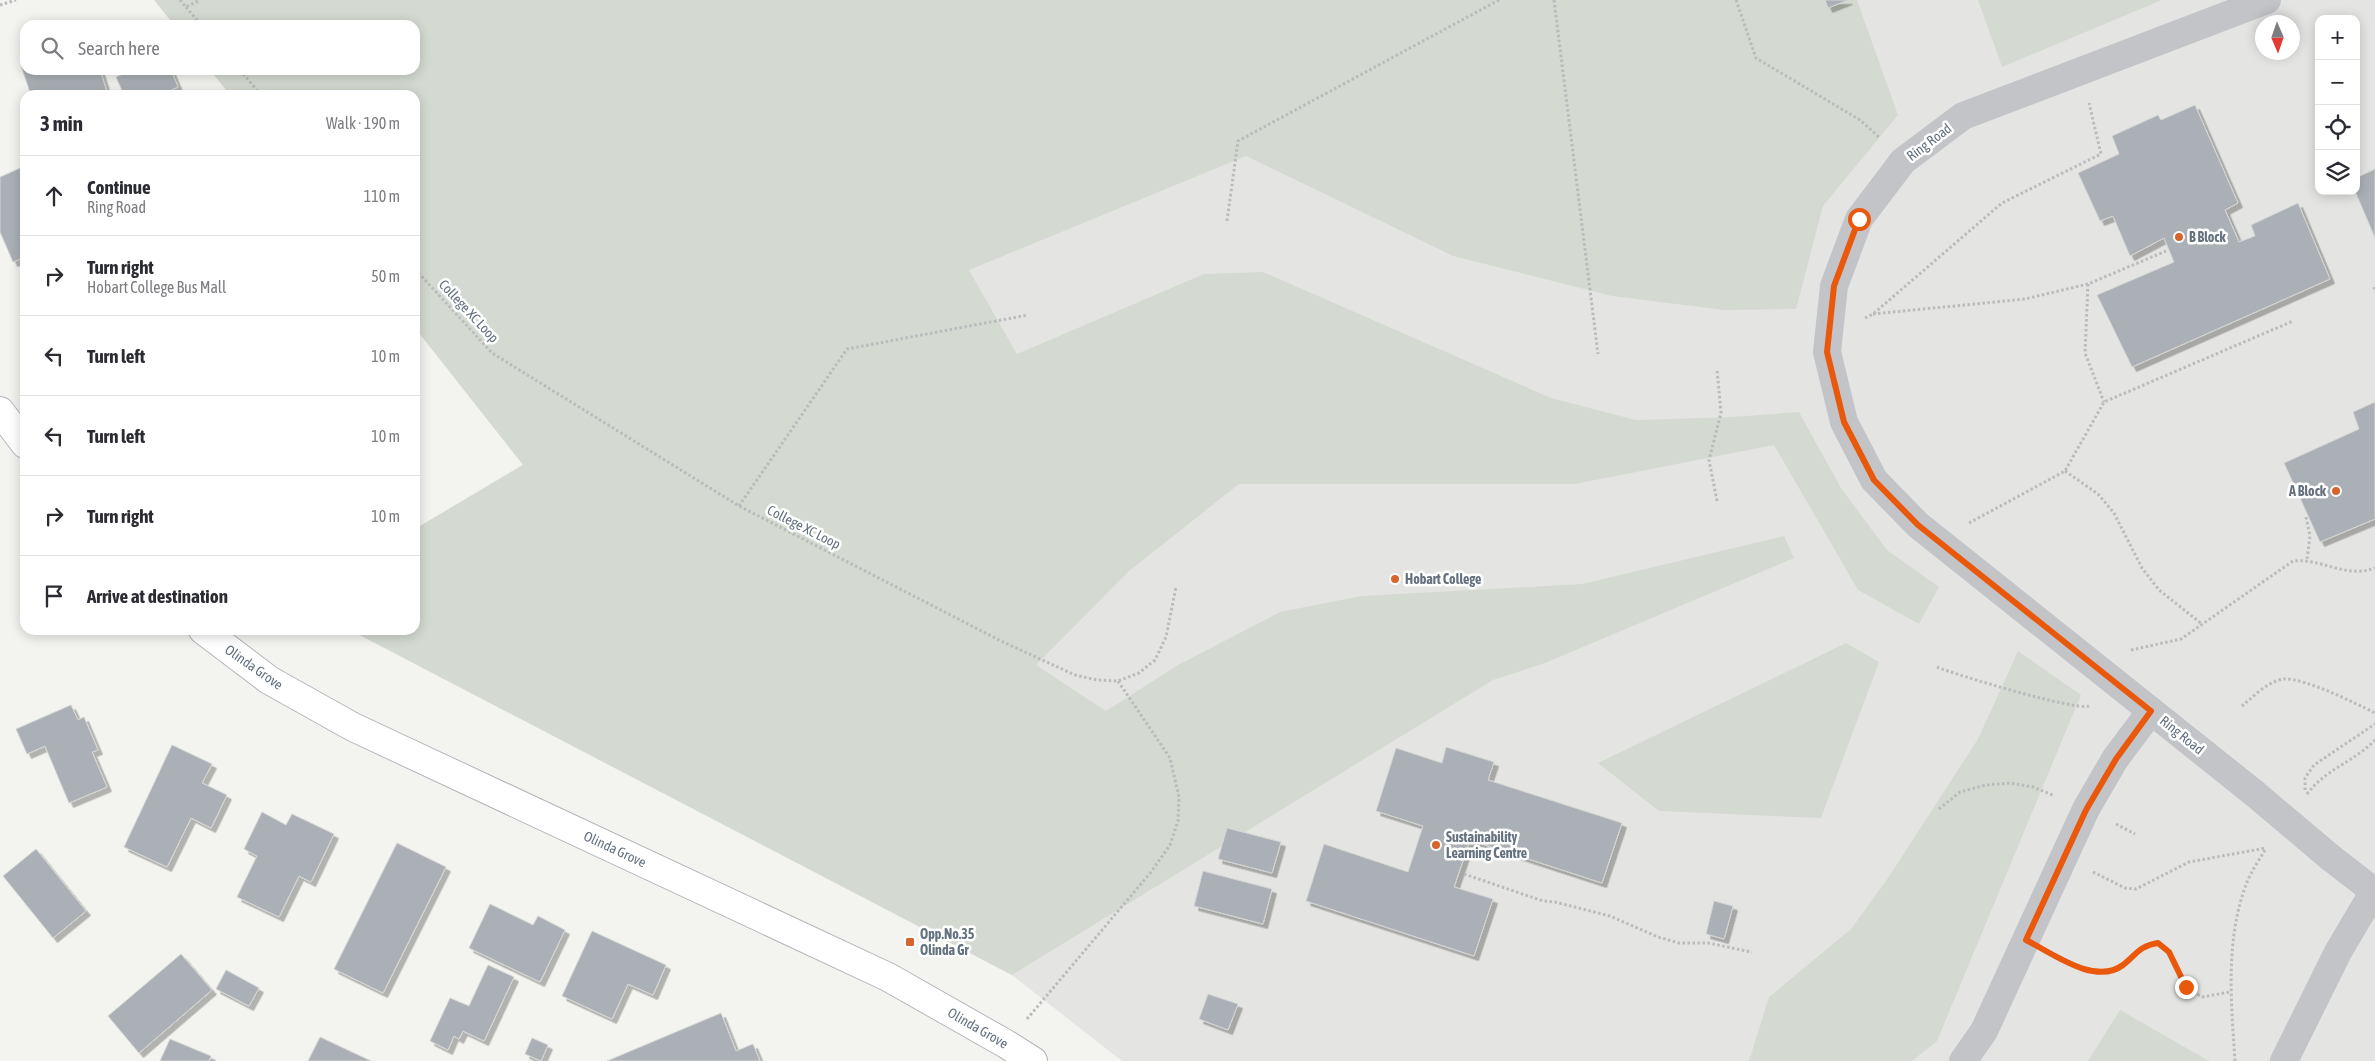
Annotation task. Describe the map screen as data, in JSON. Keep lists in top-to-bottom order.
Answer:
{
  "streets": {
    "main road": ["Olinda Grove"],
    "street": ["Ring Road"],
    "path": ["College XC Loop"]
  },
  "places": {
    "other": [
      "B Block",
      "A Block",
      "Hobart College",
      "Sustainability Learning Centre"
    ],
    "transit": ["Opp.No.35 Olinda Gr"]
  },
  "north": "bottom",
  "page": {
    "map_buttons": ["+", "−"],
    "search": "Search here",
    "heading": ["3 min", "Walk · 190 m"],
    "list": [
      ["Continue", "Ring Road", "110 m"],
      ["Turn right", "Hobart College Bus Mall", "50 m"],
      ["Turn left", "10 m"],
      ["Turn left", "10 m"],
      ["Turn right", "10 m"],
      "Arrive at destination"
    ]
  }
}
